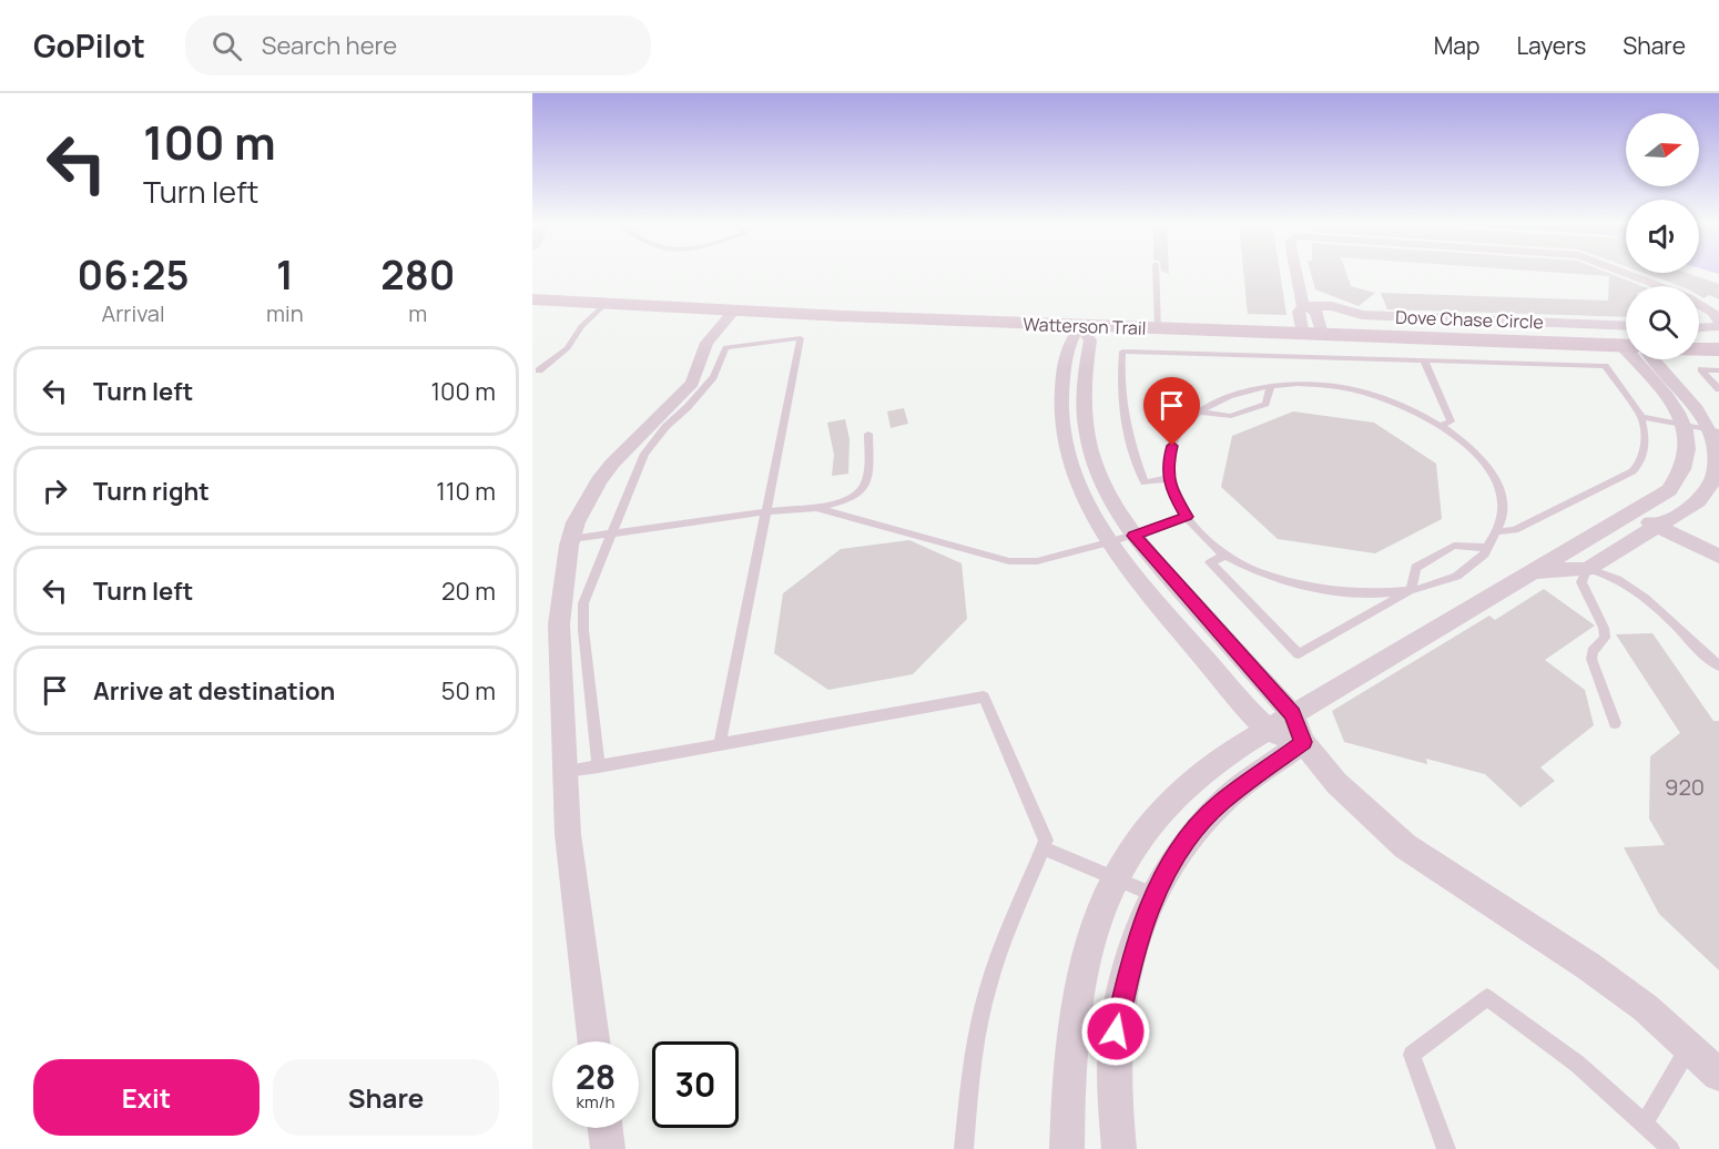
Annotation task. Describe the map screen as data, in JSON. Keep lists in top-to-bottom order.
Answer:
{
  "streets": {
    "main road": ["Watterson Trail"],
    "street": ["Dove Chase Circle"]
  },
  "house_numbers": ["920"],
  "north": "right",
  "page": {
    "header": "GoPilot",
    "search": "Search here",
    "nav": ["Map", "Layers", "Share"],
    "turn": ["100 m", "Turn left"],
    "eta": [
      "06:25",
      "Arrival",
      "1",
      "min",
      "280",
      "m"
    ],
    "list": [
      {
        "name": "Turn left",
        "value": "100 m"
      },
      {
        "name": "Turn right",
        "value": "110 m"
      },
      {
        "name": "Turn left",
        "value": "20 m"
      },
      {
        "name": "Arrive at destination",
        "value": "50 m"
      }
    ],
    "speed": "28 km/h",
    "limit": "30",
    "buttons": ["Exit", "Share"]
  }
}
